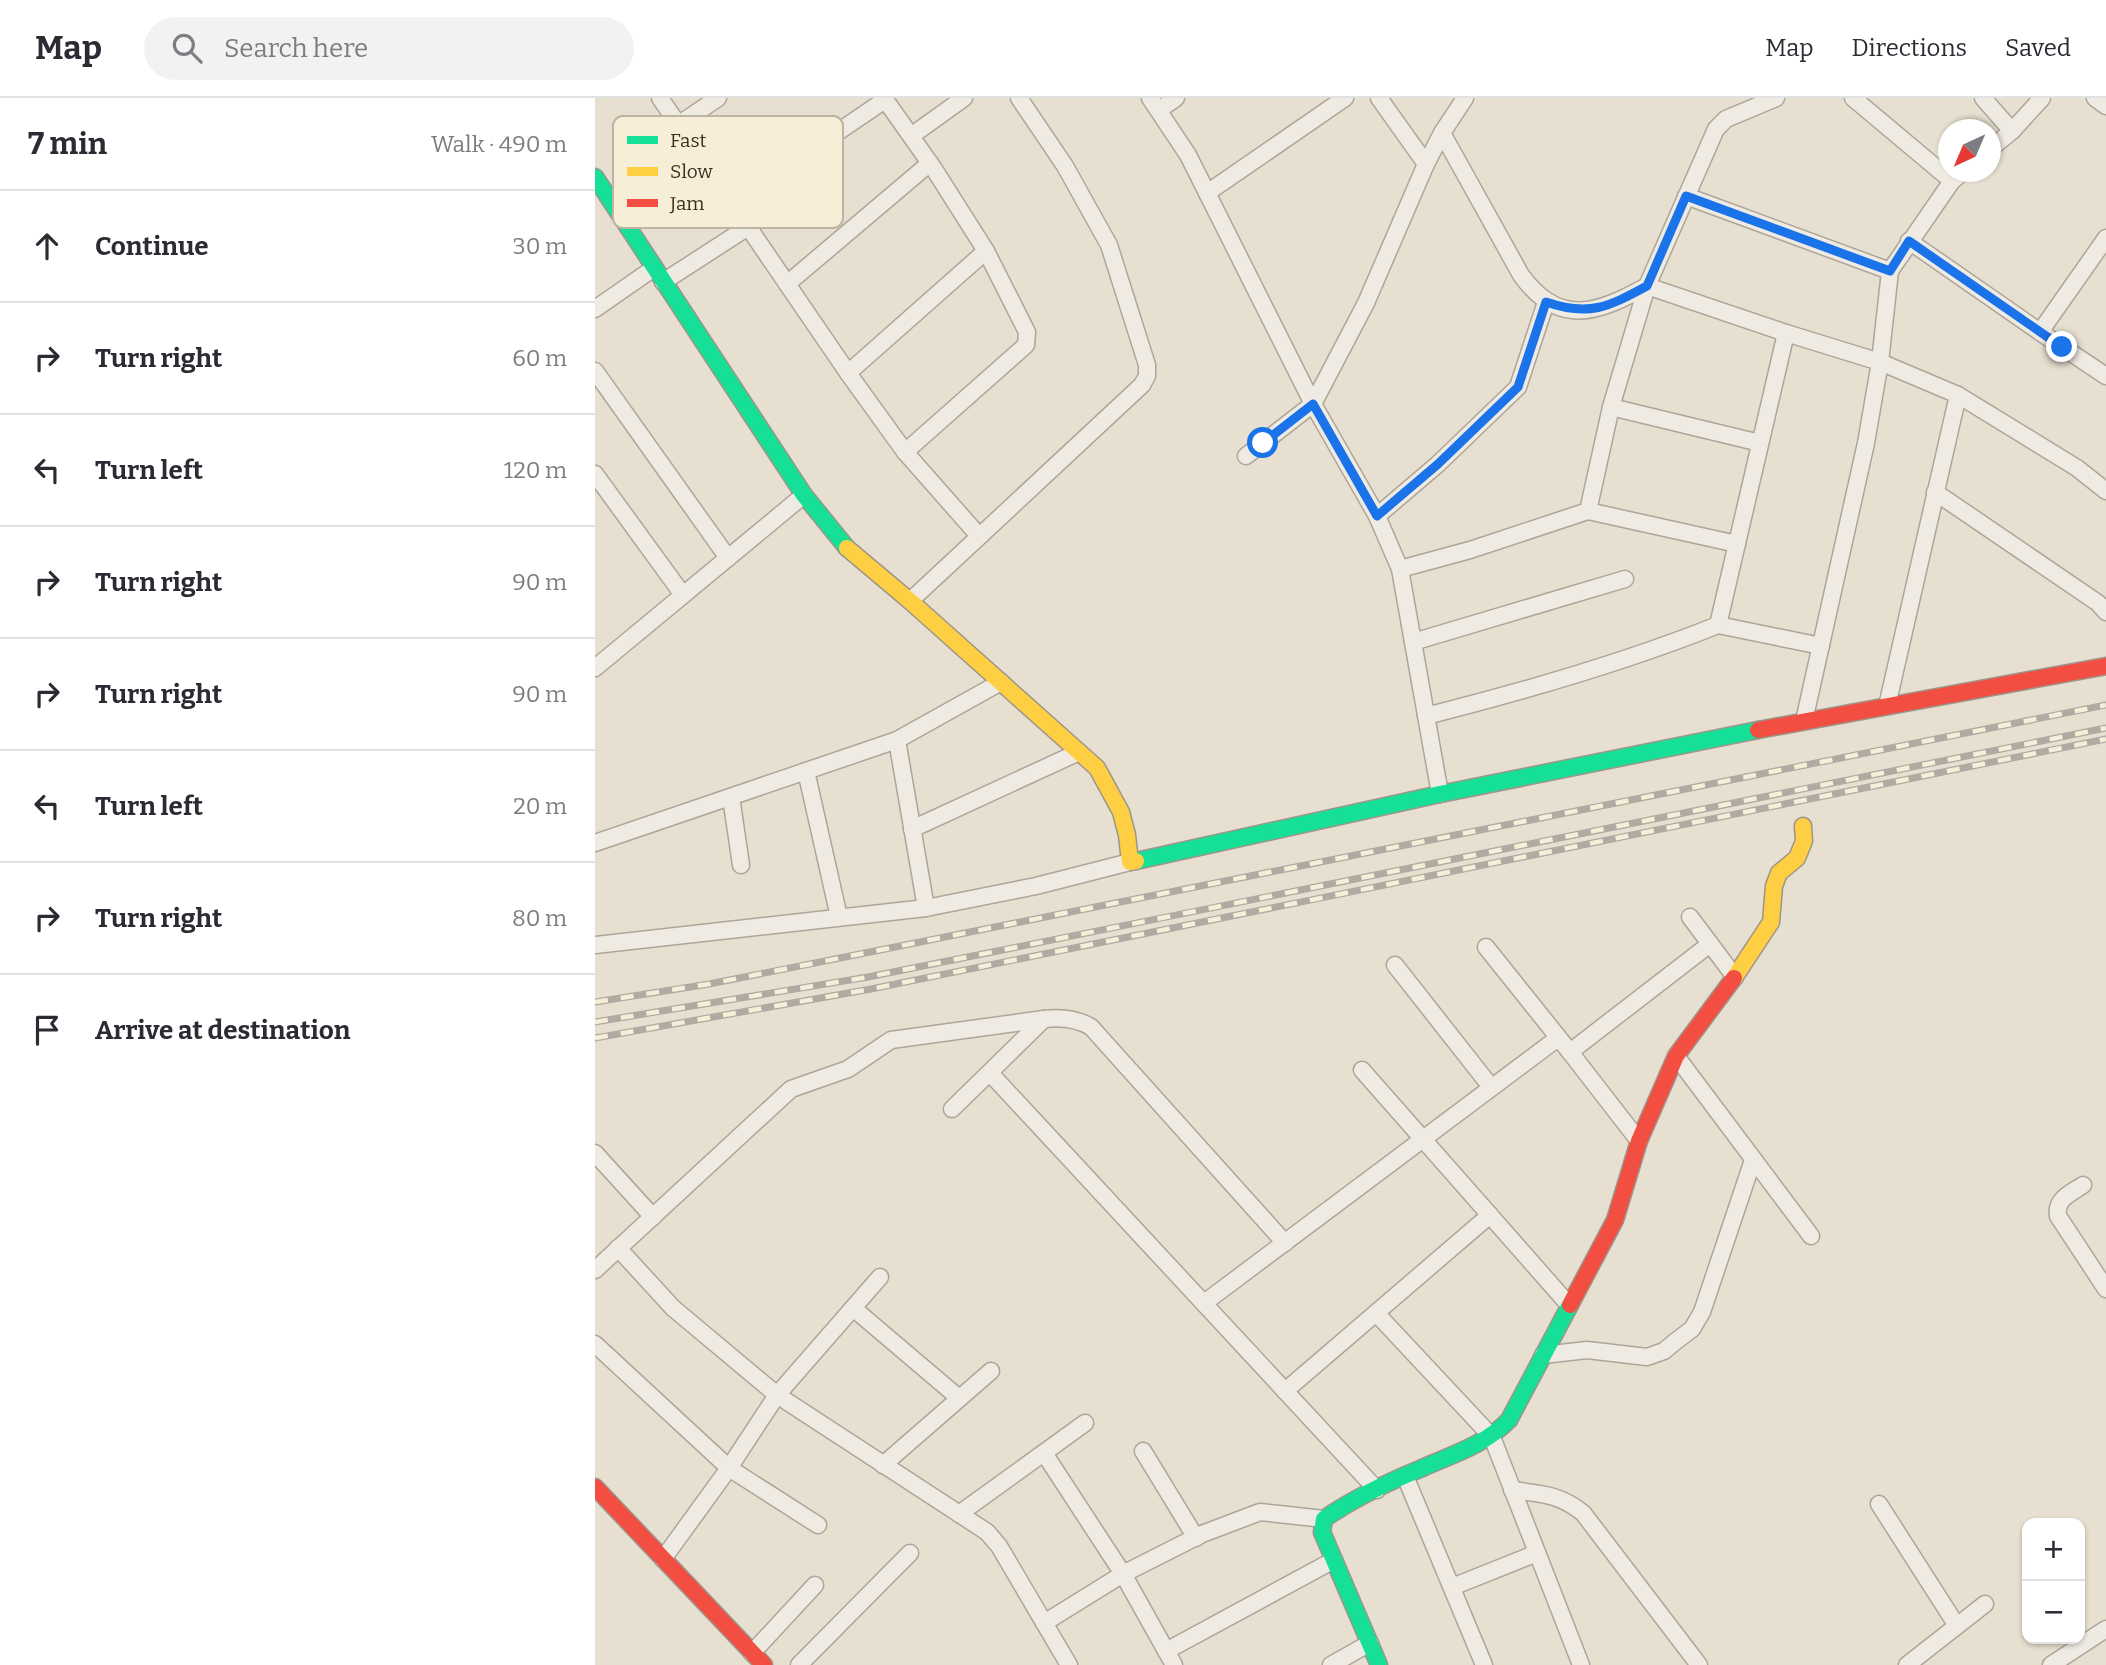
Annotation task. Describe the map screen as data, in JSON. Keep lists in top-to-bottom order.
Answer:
{
  "legend": ["Fast", "Slow", "Jam"],
  "north": "bottom left",
  "page": {
    "header": "Map",
    "search": "Search here",
    "nav": ["Map", "Directions", "Saved"],
    "heading": ["7 min", "Walk · 490 m"],
    "list": [
      ["Continue", "30 m"],
      ["Turn right", "60 m"],
      ["Turn left", "120 m"],
      ["Turn right", "90 m"],
      ["Turn right", "90 m"],
      ["Turn left", "20 m"],
      ["Turn right", "80 m"],
      "Arrive at destination"
    ],
    "map_buttons": ["+", "−"]
  }
}
